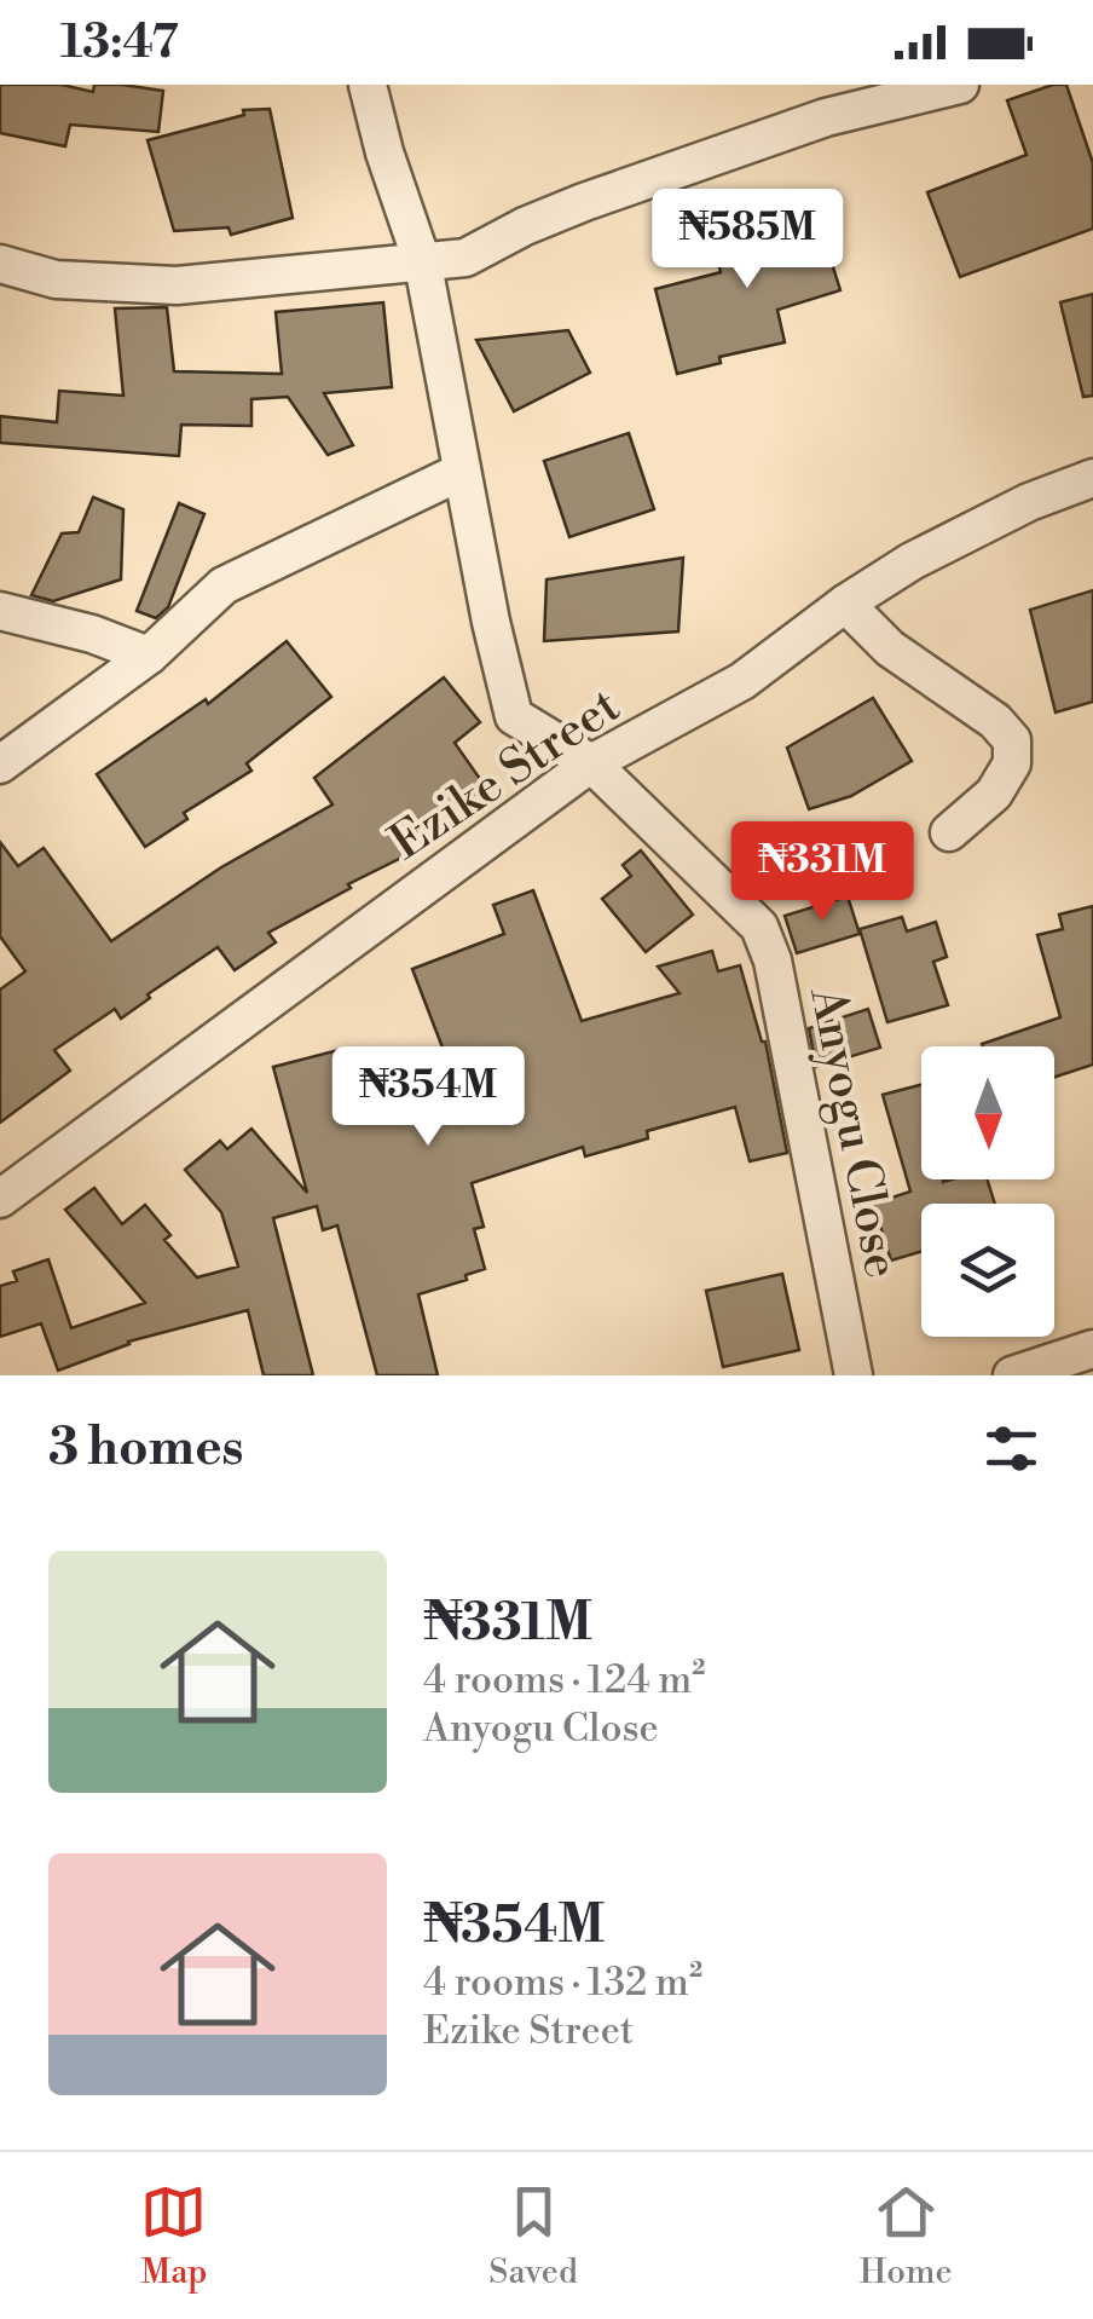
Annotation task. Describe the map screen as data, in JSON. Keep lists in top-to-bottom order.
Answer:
{
  "streets": {
    "street": ["Ezike Street", "Anyogu Close"]
  },
  "crossings": [
    ["Ezike Street", "Anyogu Close"]
  ],
  "north": "bottom",
  "page": {
    "status": "13:47",
    "price": ["₦585M", "₦331M", "₦354M"],
    "heading": "3 homes",
    "list": [
      {
        "name": "₦331M",
        "note": "4 rooms · 124 m² · Anyogu Close"
      },
      {
        "name": "₦354M",
        "note": "4 rooms · 132 m² · Ezike Street"
      }
    ],
    "tabs": ["Map", "Saved", "Home"]
  }
}
